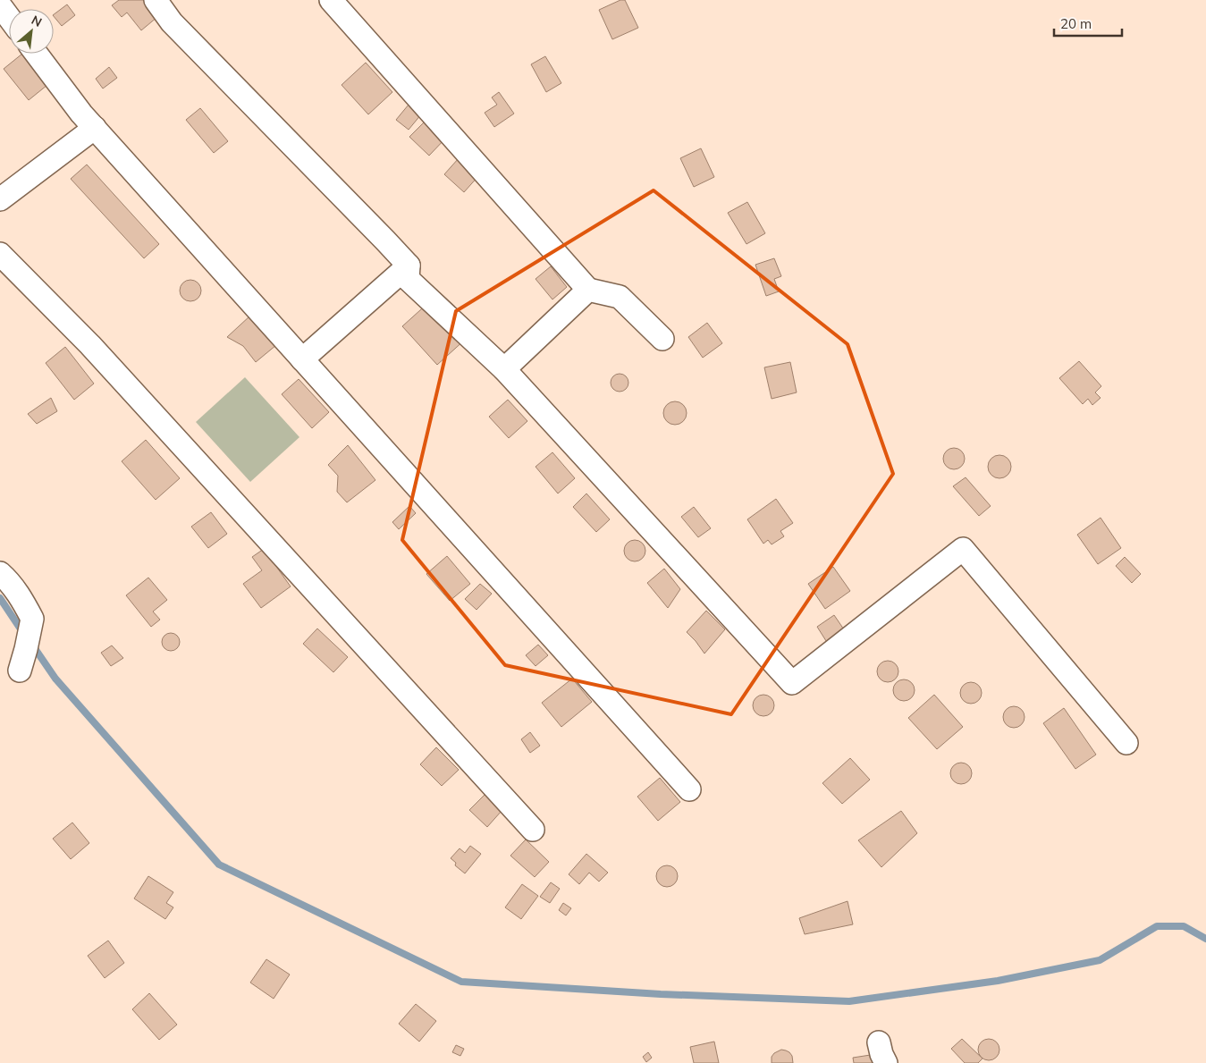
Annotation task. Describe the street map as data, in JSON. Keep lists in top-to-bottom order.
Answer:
{
  "scale_bar": "20 m",
  "north": "top right"
}
